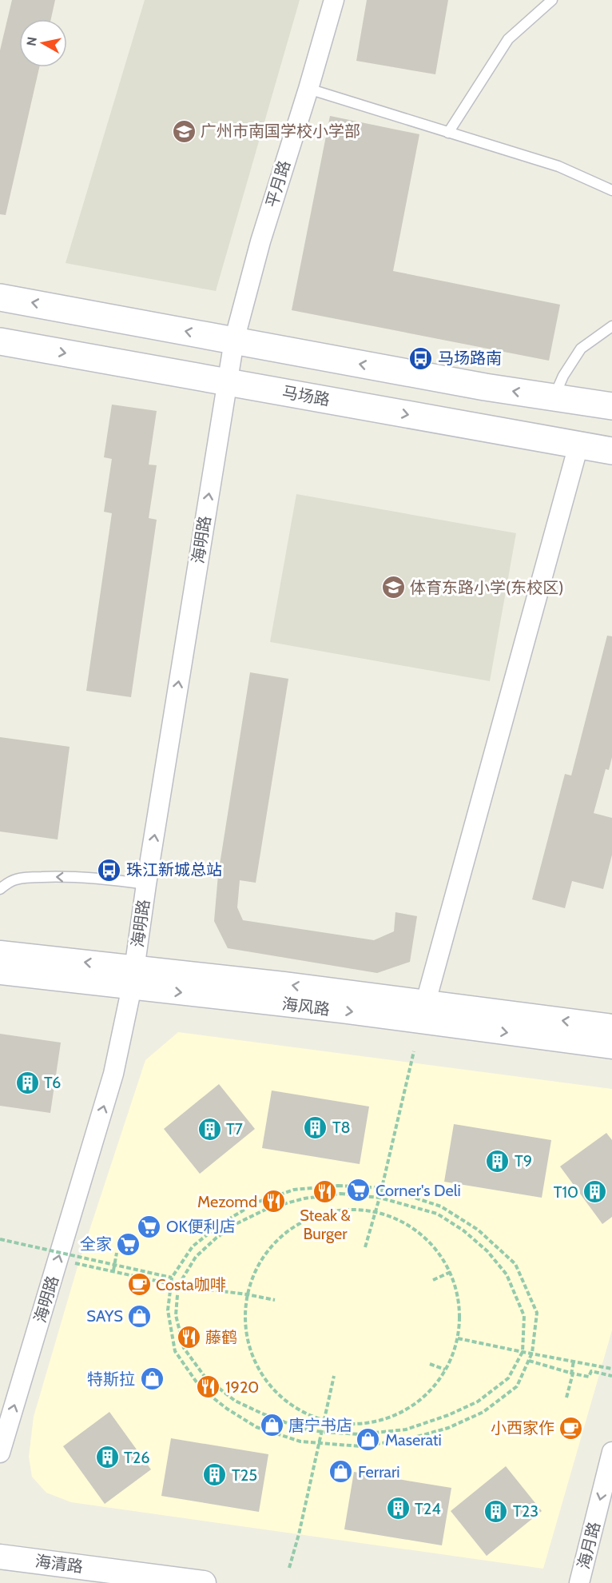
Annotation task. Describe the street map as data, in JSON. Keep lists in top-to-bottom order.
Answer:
{
  "streets": {
    "main road": ["马场路"],
    "street": [
      "平月路",
      "海明路",
      "海风路",
      "海月路",
      "海清路"
    ]
  },
  "crossings": [
    ["平月路", "马场路"],
    ["平月路", "海明路"],
    ["马场路", "海明路"],
    ["海明路", "海风路"]
  ],
  "one_way": ["海明路", "海月路"],
  "places": {
    "school or university": ["广州市南国学校小学部", "体育东路小学(东校区)"],
    "bus stop": ["马场路南", "珠江新城总站"],
    "building": [
      "T6",
      "T8",
      "T7",
      "T9",
      "T10",
      "T26",
      "T25",
      "T24",
      "T23"
    ],
    "supermarket": ["Corner's Deli", "OK便利店", "全家"],
    "restaurant": [
      "Steak & Burger",
      "Mezomd",
      "藤鹤",
      "1920"
    ],
    "cafe": ["Costa咖啡", "小西家作"],
    "shop": [
      "SAYS",
      "特斯拉",
      "唐宁书店",
      "Maserati",
      "Ferrari"
    ]
  },
  "north": "left"
}
